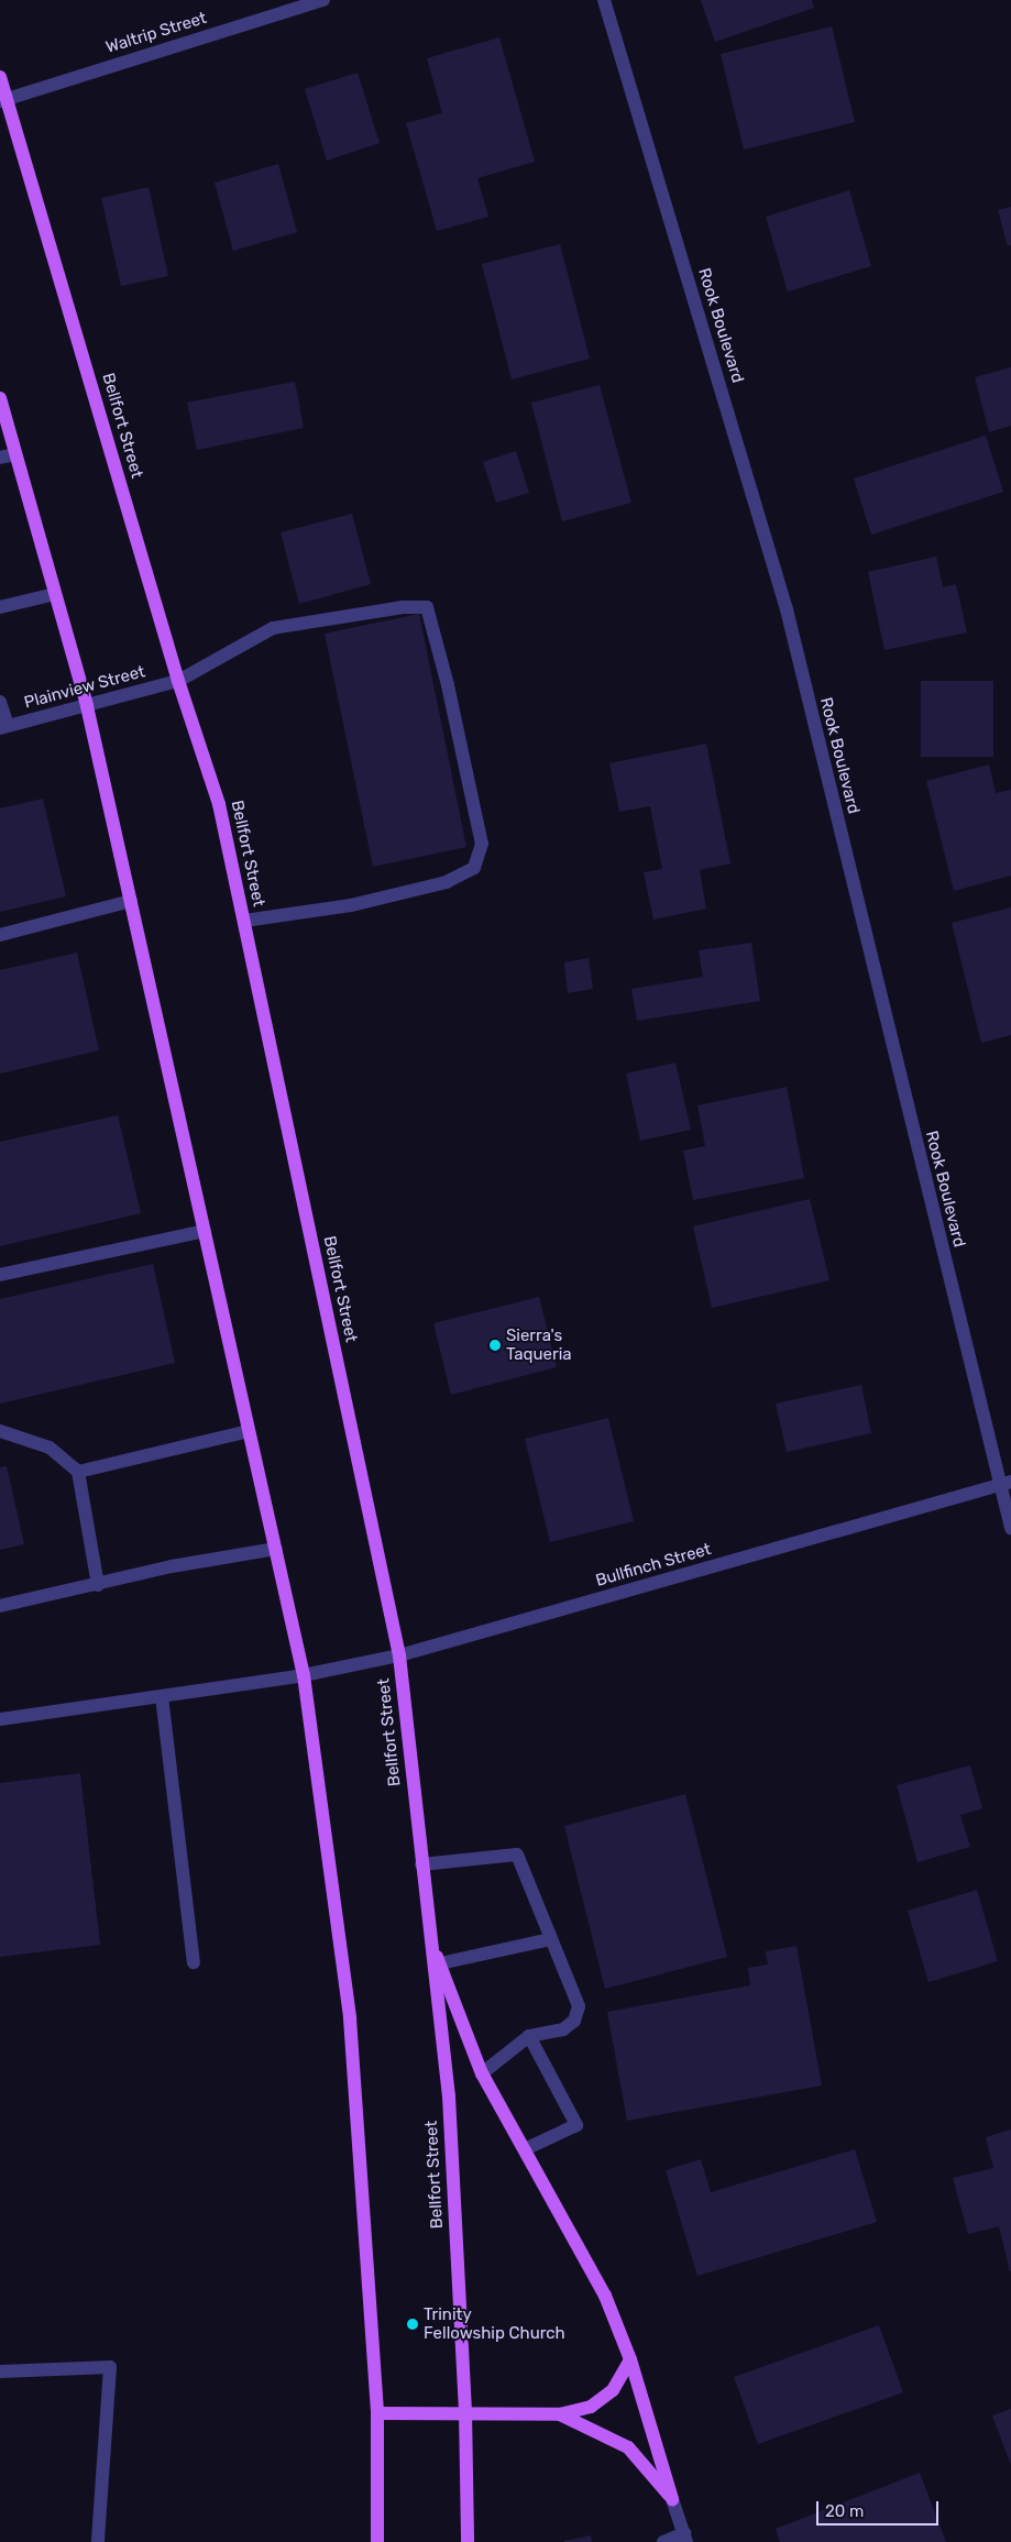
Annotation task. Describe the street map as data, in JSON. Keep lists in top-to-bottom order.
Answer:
{
  "streets": {
    "main road": ["Bellfort Street"],
    "street": [
      "Waltrip Street",
      "Rook Boulevard",
      "Plainview Street",
      "Bullfinch Street"
    ]
  },
  "crossings": [
    ["Waltrip Street", "Bellfort Street"],
    ["Rook Boulevard", "Bullfinch Street"],
    ["Bellfort Street", "Plainview Street"],
    ["Bellfort Street", "Bullfinch Street"]
  ],
  "places": ["Sierra's Taqueria", "Trinity Fellowship Church"],
  "scale_bar": "20 m"
}
